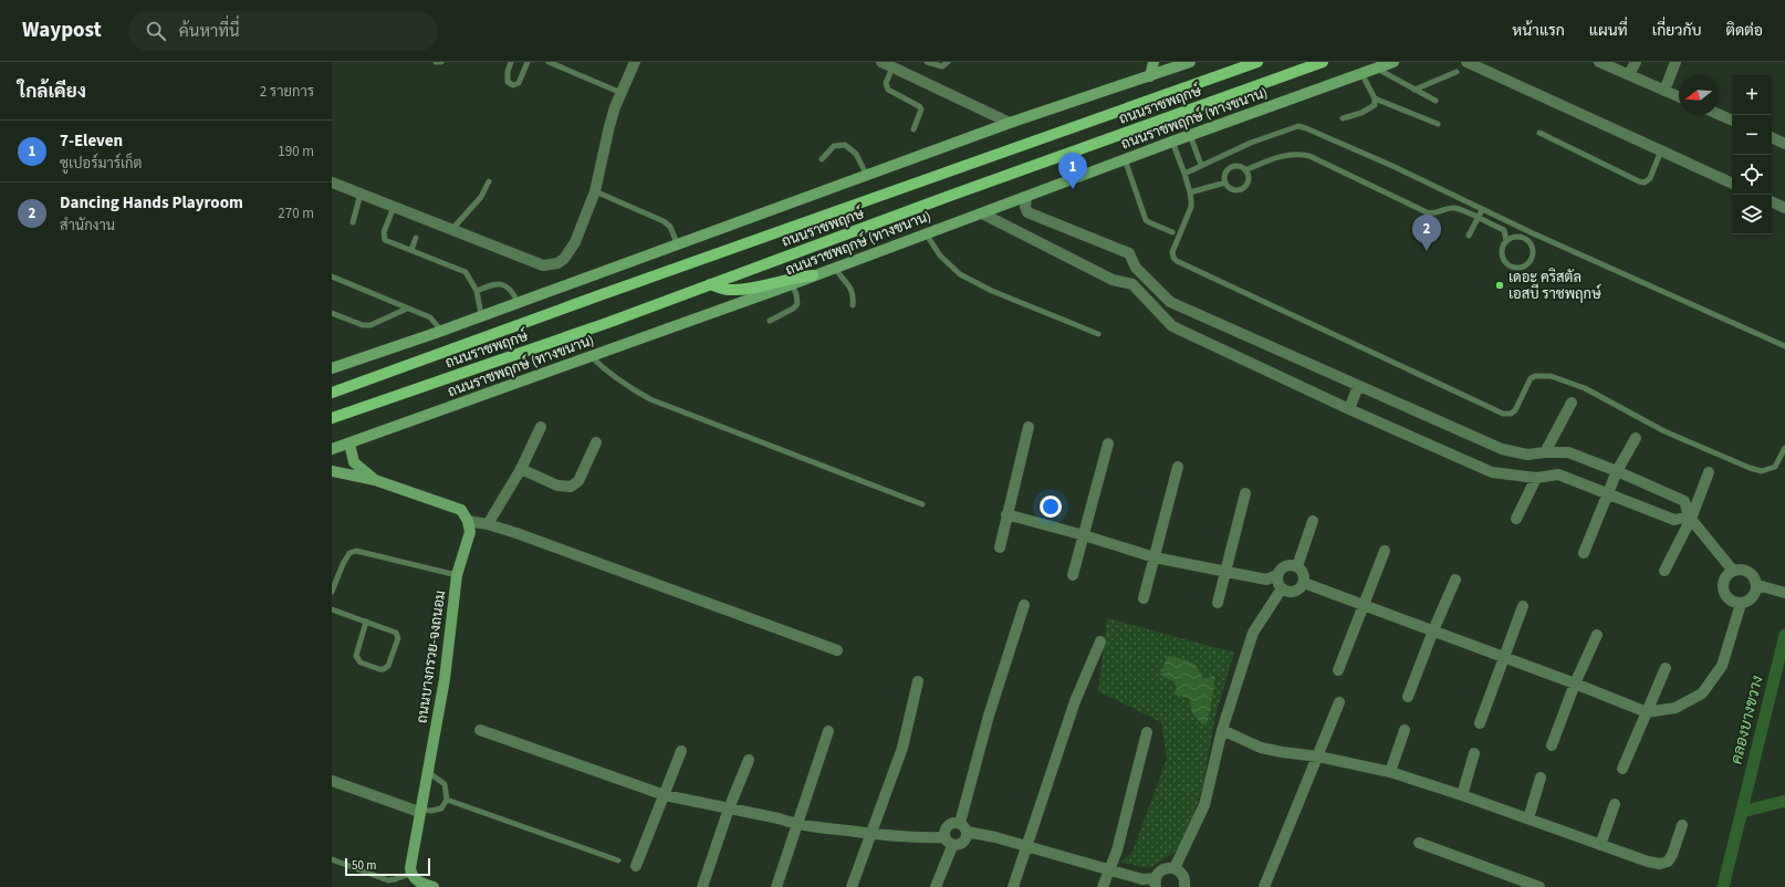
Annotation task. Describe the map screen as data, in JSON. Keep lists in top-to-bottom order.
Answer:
{
  "streets": {
    "main road": ["ถนนราชพฤกษ์", "ถนนราชพฤกษ์ (ทางขนาน)", "ถนนบางกรวย-จงถนอม"]
  },
  "water": ["คลองบางขวาง"],
  "places": ["เดอะ คริสตัล เอสบี ราชพฤกษ์"],
  "scale_bar": "50 m",
  "north": "left",
  "page": {
    "header": "Waypost",
    "search": "ค้นหาที่นี่",
    "nav": [
      "หน้าแรก",
      "แผนที่",
      "เกี่ยวกับ",
      "ติดต่อ"
    ],
    "heading": ["ใกล้เคียง", "2 รายการ"],
    "map_buttons": ["+", "−"],
    "list": [
      {
        "mark": "1",
        "name": "7-Eleven",
        "note": "ซูเปอร์มาร์เก็ต",
        "value": "190 m"
      },
      {
        "mark": "2",
        "name": "Dancing Hands Playroom",
        "note": "สำนักงาน",
        "value": "270 m"
      }
    ],
    "pins": ["1", "2"],
    "scale": "50 m"
  }
}
